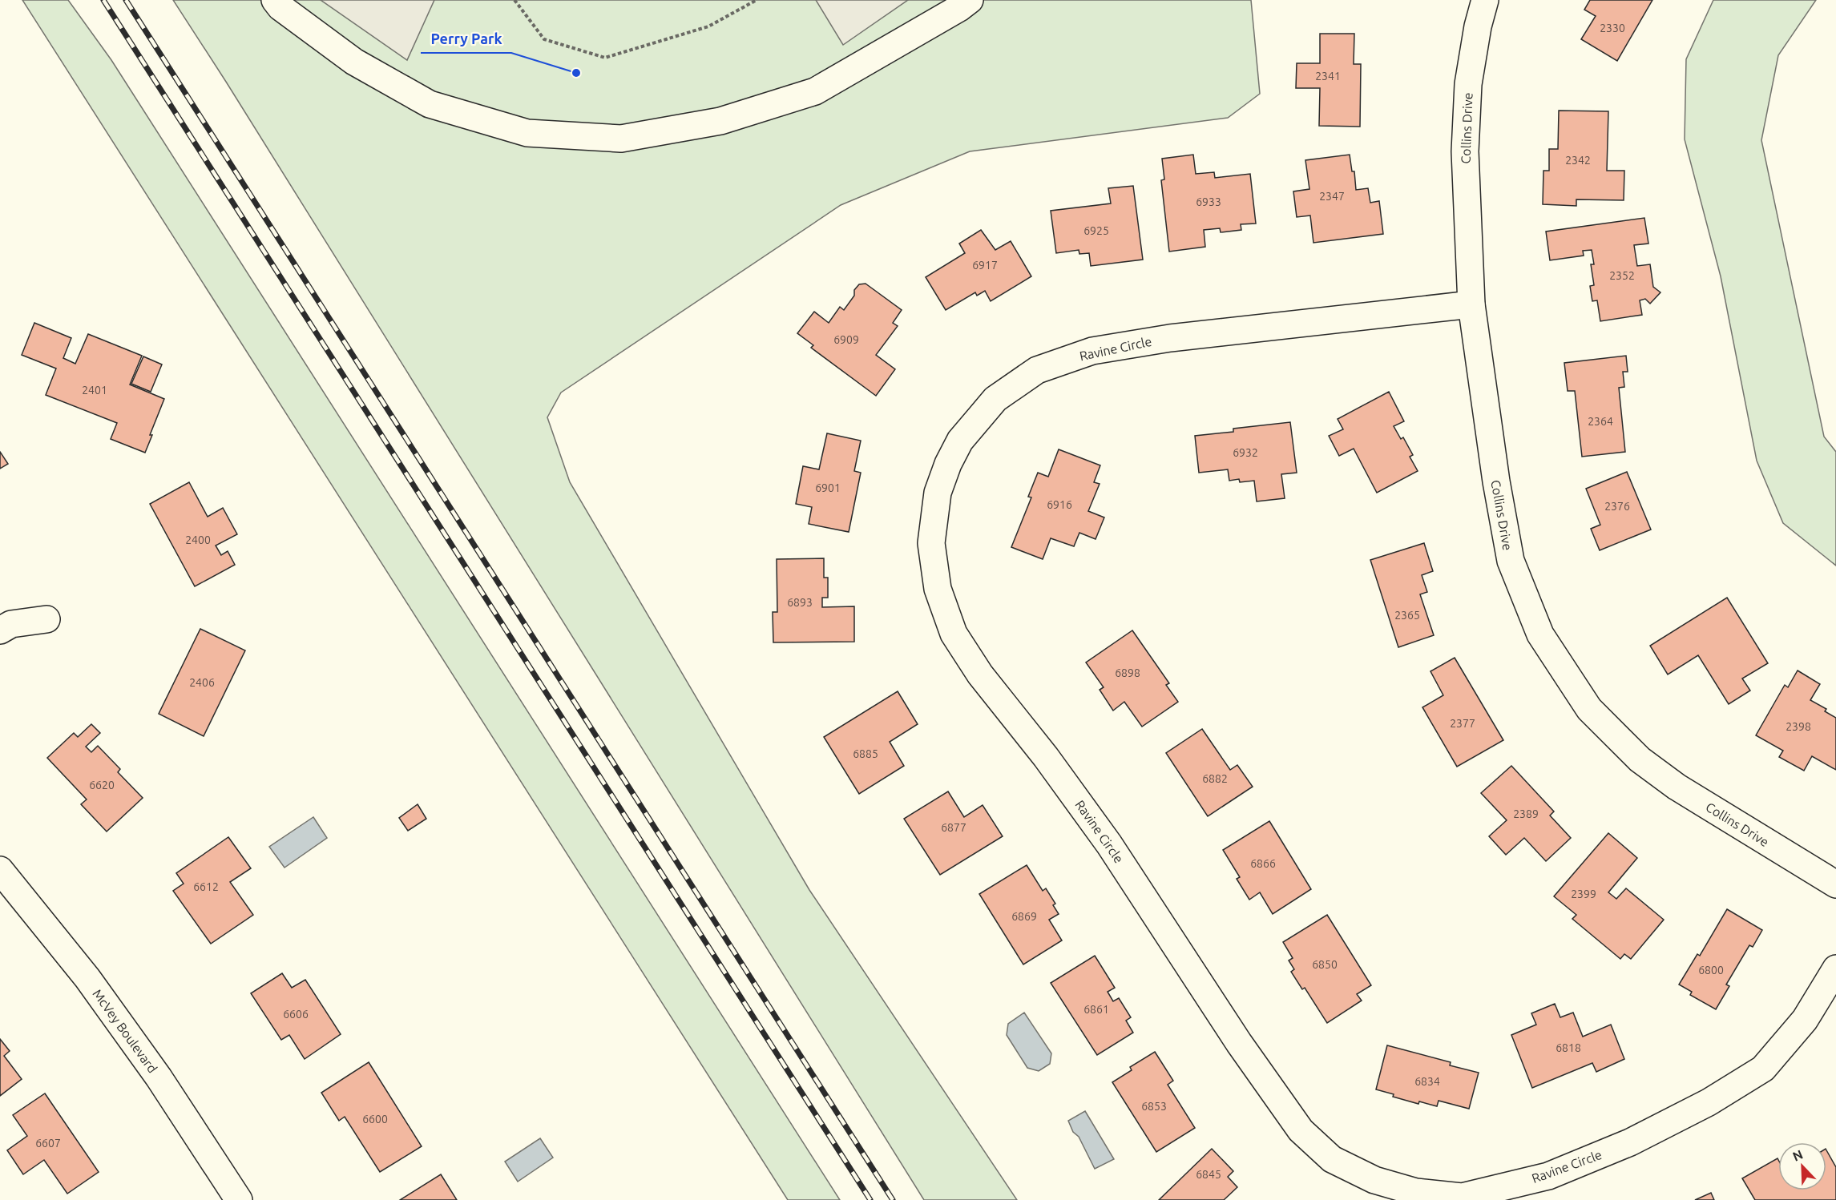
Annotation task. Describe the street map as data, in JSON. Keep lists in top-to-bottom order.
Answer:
{
  "streets": {
    "street": ["Collins Drive", "Ravine Circle", "McVey Boulevard"]
  },
  "crossings": [
    ["Collins Drive", "Ravine Circle"]
  ],
  "places": ["Perry Park"],
  "house_numbers": [
    "2330",
    "2341",
    "2342",
    "2347",
    "6933",
    "6925",
    "6917",
    "2352",
    "6909",
    "2401",
    "2364",
    "6932",
    "6901",
    "6916",
    "2376",
    "2400",
    "6893",
    "2365",
    "6898",
    "2406",
    "2377",
    "2398",
    "6885",
    "6882",
    "6620",
    "2389",
    "6877",
    "6866",
    "6612",
    "2399",
    "6869",
    "6850",
    "6800",
    "6861",
    "6606",
    "6818",
    "6834",
    "6853",
    "6600",
    "6607",
    "6845"
  ],
  "north": "top left"
}
